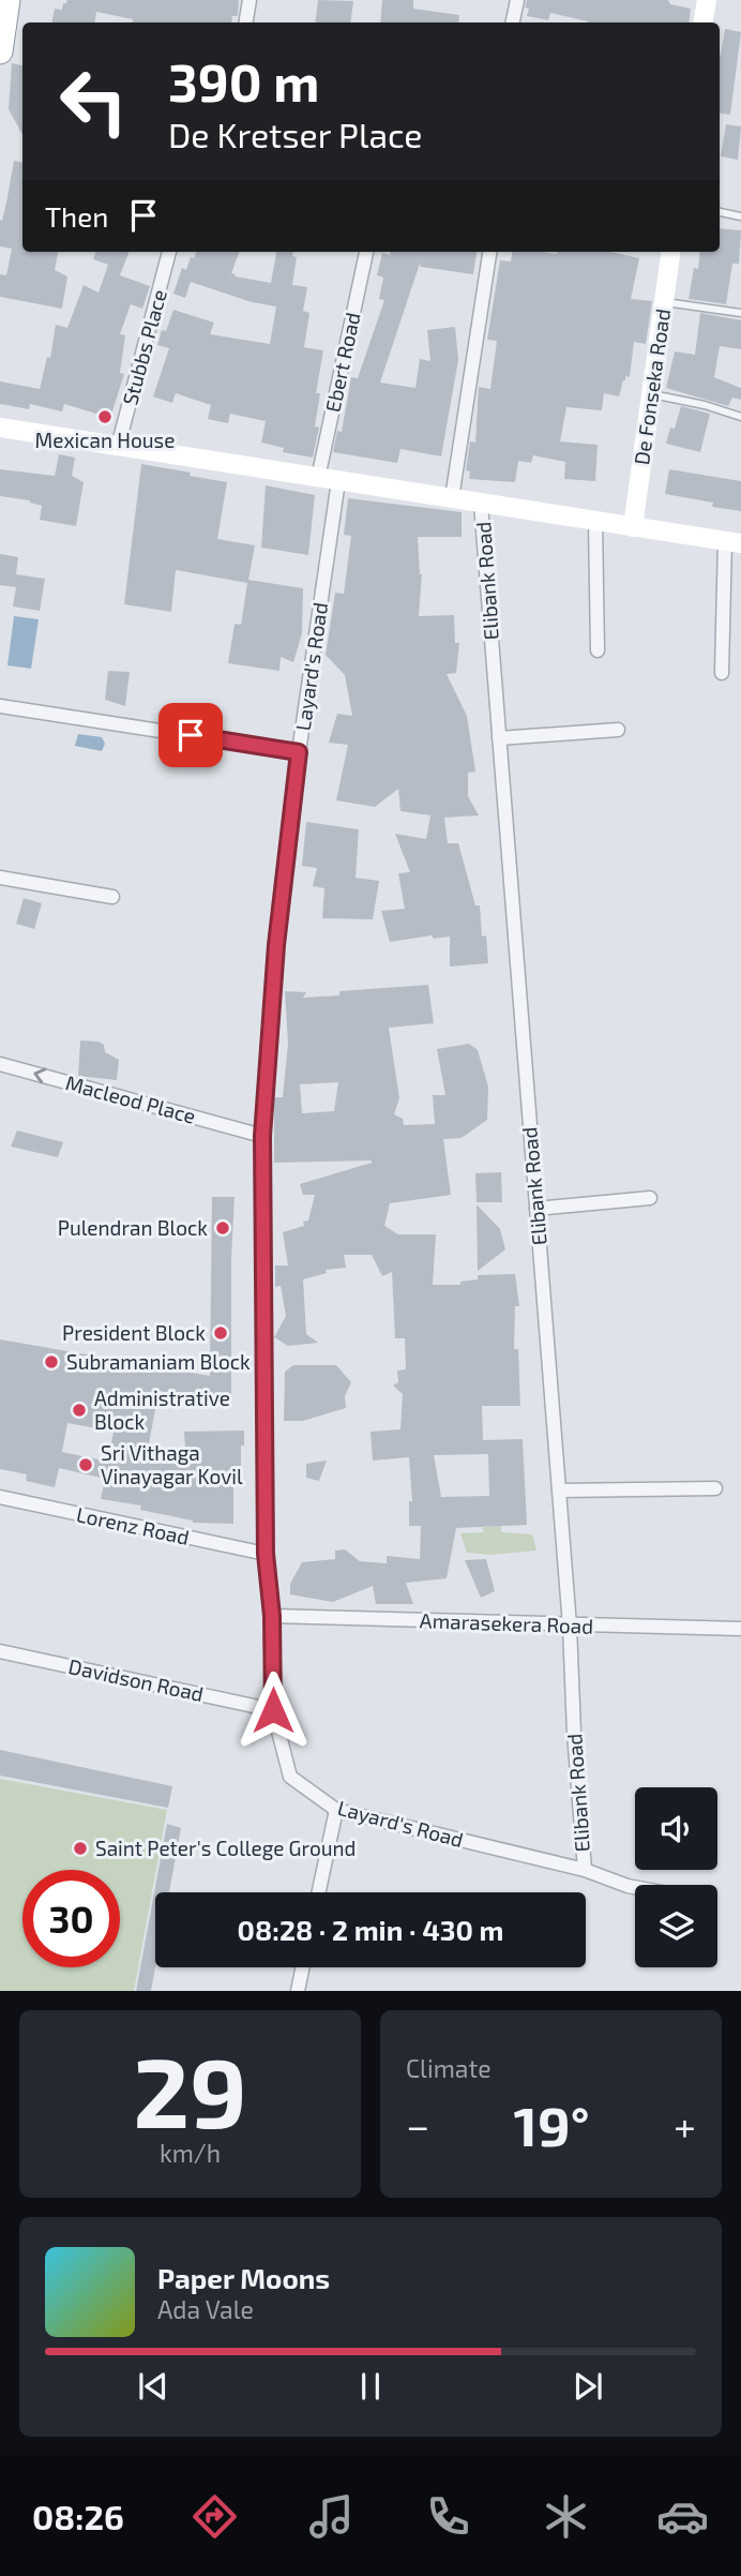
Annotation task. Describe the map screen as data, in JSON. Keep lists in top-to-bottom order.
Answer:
{
  "streets": {
    "main road": ["De Fonseka Road"],
    "street": [
      "Stubbs Place",
      "Ebert Road",
      "Elibank Road",
      "Layard's Road",
      "Macleod Place",
      "Lorenz Road",
      "Amarasekera Road",
      "Davidson Road"
    ]
  },
  "crossings": [
    ["Elibank Road", "Layard's Road"],
    ["Elibank Road", "Amarasekera Road"],
    ["Layard's Road", "Macleod Place"],
    ["Layard's Road", "Lorenz Road"],
    ["Layard's Road", "Amarasekera Road"],
    ["Layard's Road", "Davidson Road"]
  ],
  "one_way": ["Macleod Place"],
  "places": [
    "Mexican House",
    "Pulendran Block",
    "President Block",
    "Subramaniam Block",
    "Administrative Block",
    "Sri Vithaga Vinayagar Kovil",
    "Saint Peter's College Ground"
  ],
  "page": {
    "turn": ["390 m", "De Kretser Place"],
    "then": "Then",
    "limit": "30",
    "trip": "08:28 · 2 min · 430 m",
    "tile": [
      ["29", "km/h"],
      "Climate"
    ],
    "heat": ["−", "19°", "+"],
    "song": ["Paper Moons", "Ada Vale"],
    "tabs": "08:26"
  }
}
